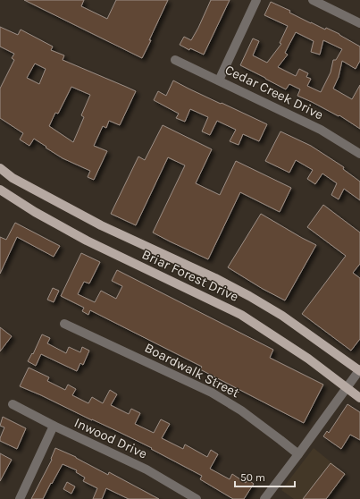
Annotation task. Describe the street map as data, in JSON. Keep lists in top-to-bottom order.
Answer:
{
  "streets": {
    "main road": ["Briar Forest Drive"],
    "street": ["Cedar Creek Drive", "Boardwalk Street", "Inwood Drive"]
  },
  "scale_bar": "50 m"
}
